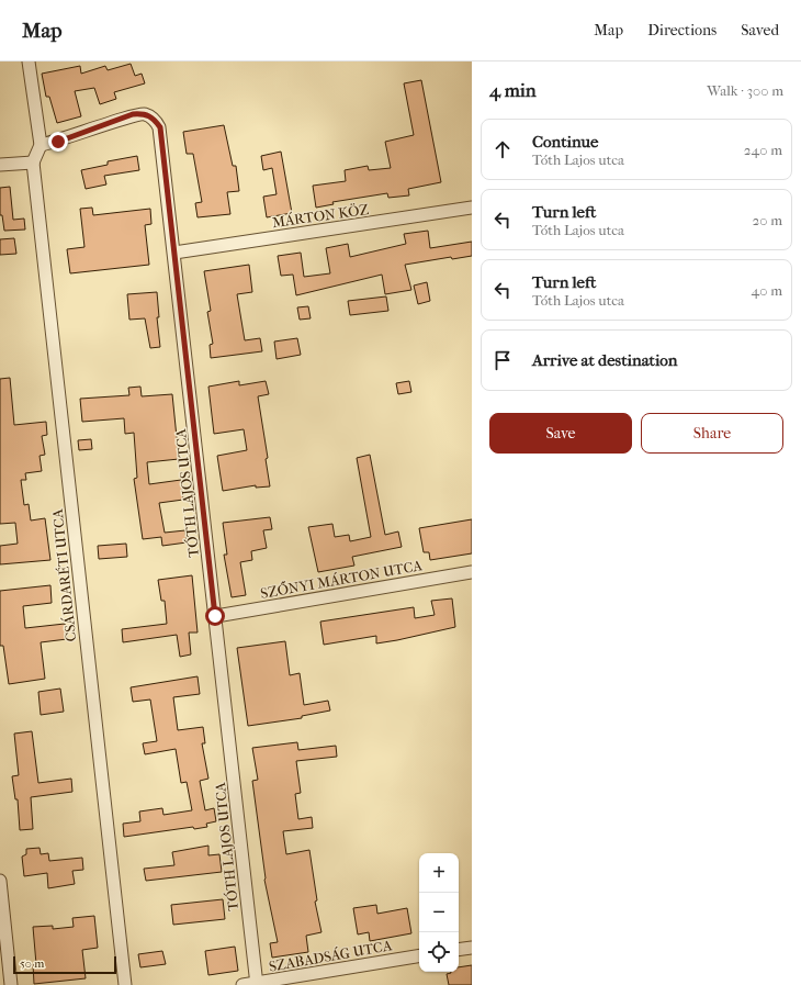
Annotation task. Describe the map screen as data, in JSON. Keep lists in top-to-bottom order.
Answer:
{
  "streets": {
    "street": [
      "MÁRTON KÖZ",
      "TÓTH LAJOS UTCA",
      "CSÁRDARÉTI UTCA",
      "SZŐNYI MÁRTON UTCA",
      "SZABADSÁG UTCA"
    ]
  },
  "crossings": [
    ["MÁRTON KÖZ", "TÓTH LAJOS UTCA"],
    ["TÓTH LAJOS UTCA", "SZŐNYI MÁRTON UTCA"],
    ["TÓTH LAJOS UTCA", "SZABADSÁG UTCA"]
  ],
  "scale_bar": "50 m",
  "page": {
    "header": "Map",
    "nav": ["Map", "Directions", "Saved"],
    "heading": ["4 min", "Walk · 300 m"],
    "list": [
      ["Continue", "Tóth Lajos utca", "240 m"],
      ["Turn left", "Tóth Lajos utca", "20 m"],
      ["Turn left", "Tóth Lajos utca", "40 m"],
      "Arrive at destination"
    ],
    "buttons": ["Save", "Share"],
    "map_buttons": ["+", "−"],
    "scale": "50 m"
  }
}
